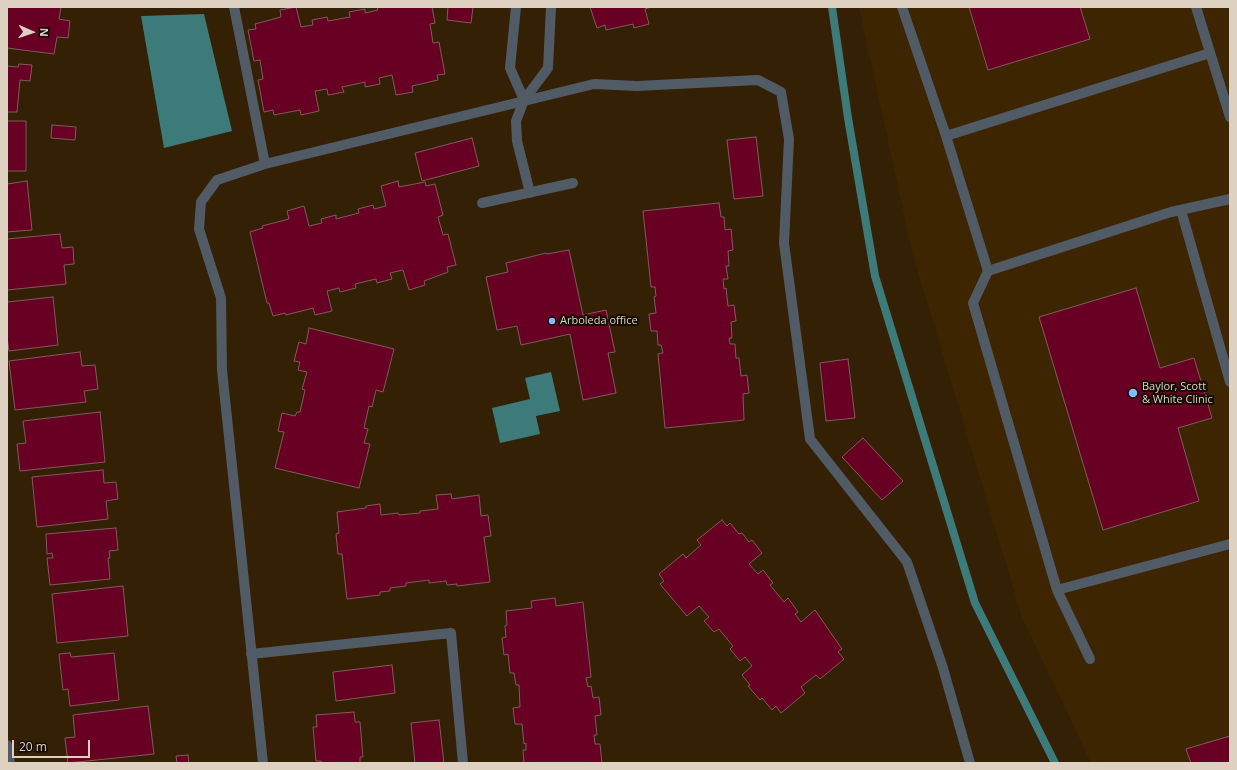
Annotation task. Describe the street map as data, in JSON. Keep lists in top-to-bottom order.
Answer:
{
  "places": ["Arboleda office", "Baylor, Scott & White Clinic"],
  "scale_bar": "20 m",
  "north": "right"
}
